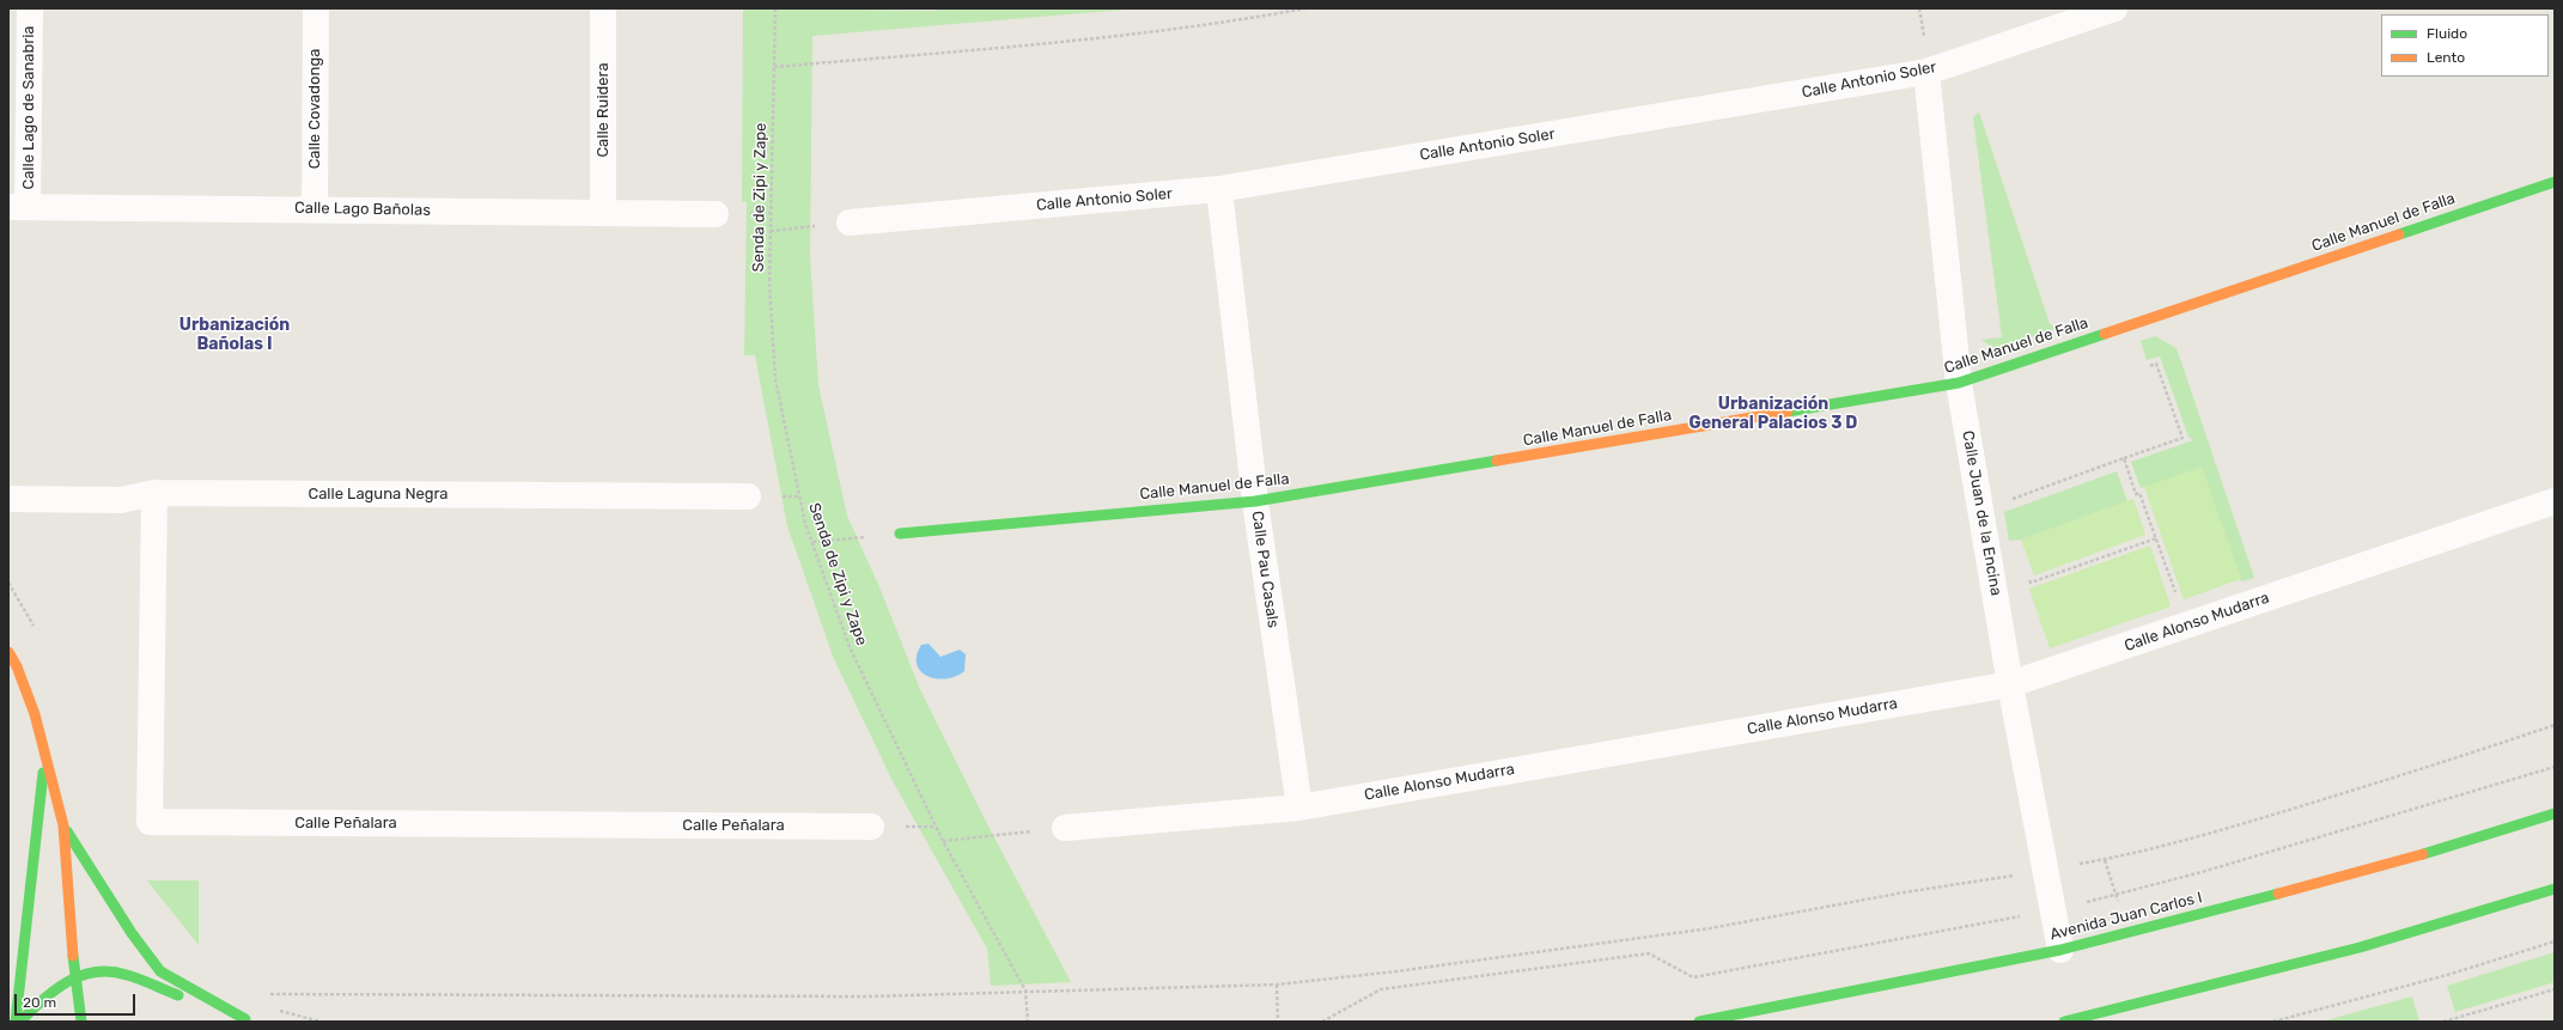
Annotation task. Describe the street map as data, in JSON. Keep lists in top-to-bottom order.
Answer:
{
  "streets": {
    "street": [
      "Calle Antonio Soler",
      "Calle Lago de Sanabria",
      "Calle Covadonga",
      "Calle Ruidera",
      "Calle Lago Bañolas",
      "Calle Manuel de Falla",
      "Calle Laguna Negra",
      "Calle Juan de la Encina",
      "Calle Pau Casals",
      "Calle Alonso Mudarra",
      "Calle Peñalara",
      "Avenida Juan Carlos I"
    ],
    "path": ["Senda de Zipi y Zape"]
  },
  "crossings": [
    ["Calle Antonio Soler", "Calle Juan de la Encina"],
    ["Calle Antonio Soler", "Calle Pau Casals"],
    ["Calle Lago de Sanabria", "Calle Lago Bañolas"],
    ["Calle Covadonga", "Calle Lago Bañolas"],
    ["Calle Ruidera", "Calle Lago Bañolas"],
    ["Calle Manuel de Falla", "Calle Juan de la Encina"],
    ["Calle Manuel de Falla", "Calle Pau Casals"],
    ["Calle Laguna Negra", "Calle Peñalara"],
    ["Calle Juan de la Encina", "Calle Alonso Mudarra"],
    ["Calle Juan de la Encina", "Avenida Juan Carlos I"],
    ["Calle Pau Casals", "Calle Alonso Mudarra"]
  ],
  "districts": ["Urbanización Bañolas I", "Urbanización General Palacios 3 D"],
  "legend": ["Fluido", "Lento"],
  "scale_bar": "20 m"
}
